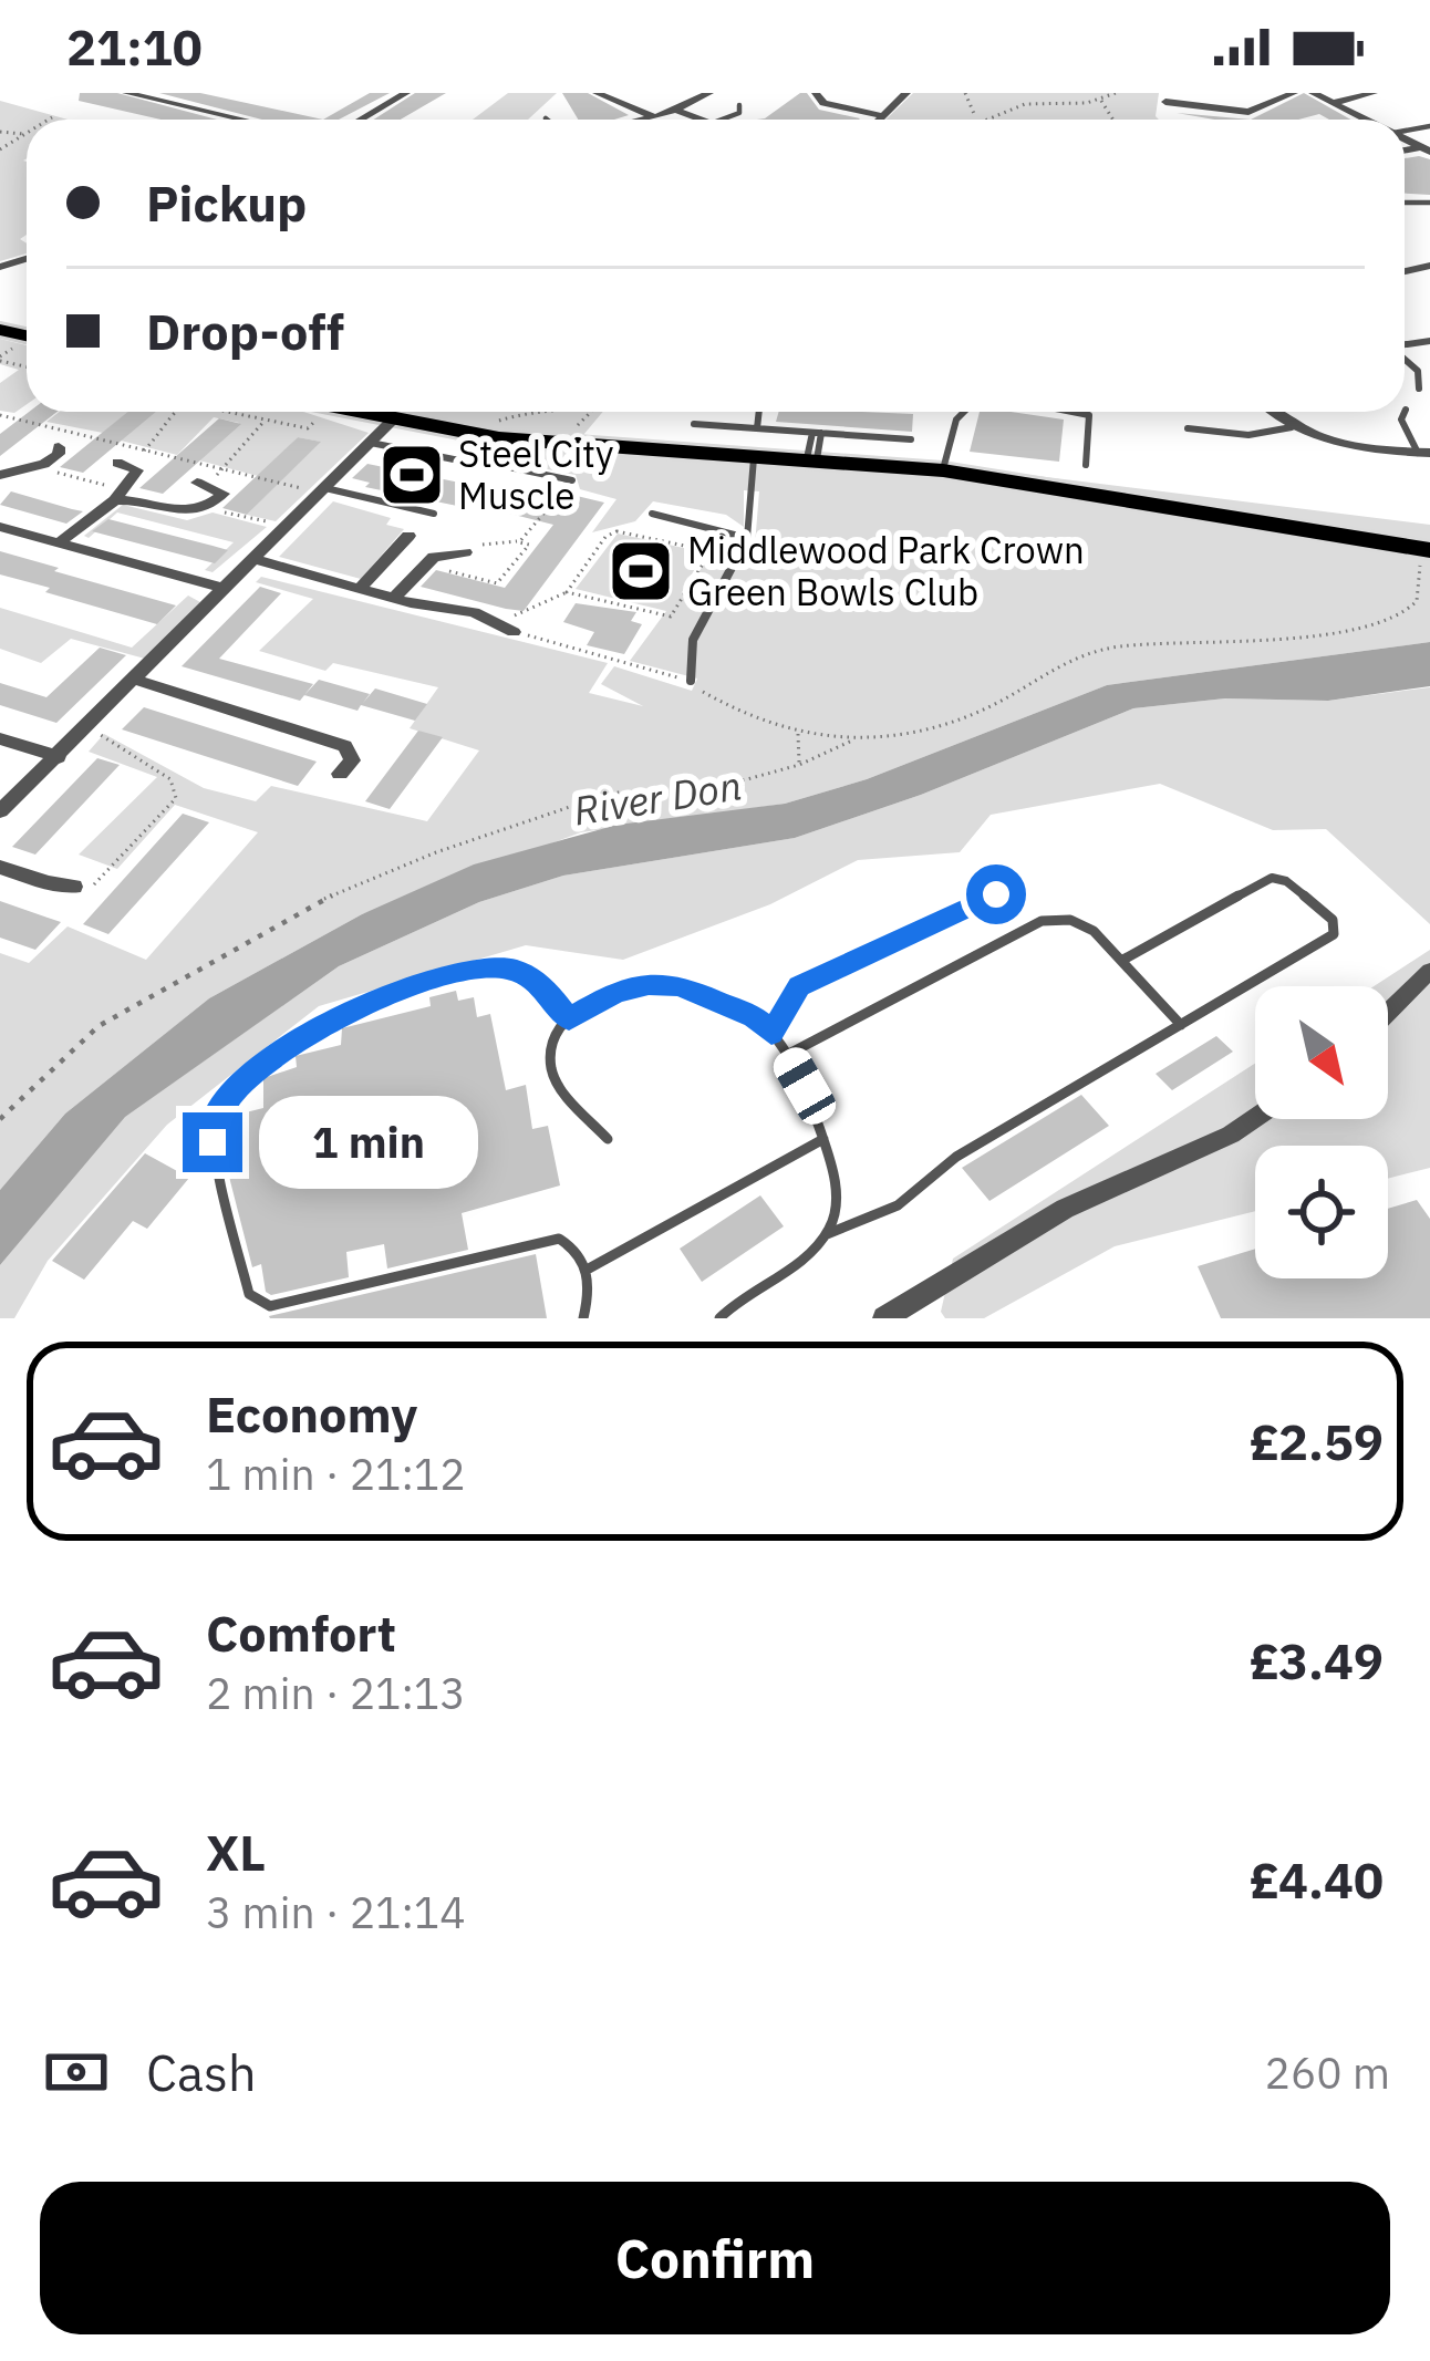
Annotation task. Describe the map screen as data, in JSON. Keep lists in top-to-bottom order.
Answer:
{
  "water": ["River Don"],
  "places": {
    "sports": ["Steel City Muscle", "Middlewood Park Crown Green Bowls Club"]
  },
  "north": "bottom right",
  "page": {
    "status": "21:10",
    "banner": ["Pickup", "Drop-off"],
    "bubble": "1 min",
    "list": [
      {
        "name": "Economy",
        "note": "1 min · 21:12",
        "value": "£2.59"
      },
      {
        "name": "Comfort",
        "note": "2 min · 21:13",
        "value": "£3.49"
      },
      {
        "name": "XL",
        "note": "3 min · 21:14",
        "value": "£4.40"
      }
    ],
    "pay": ["Cash", "260 m"],
    "buttons": "Confirm"
  }
}
